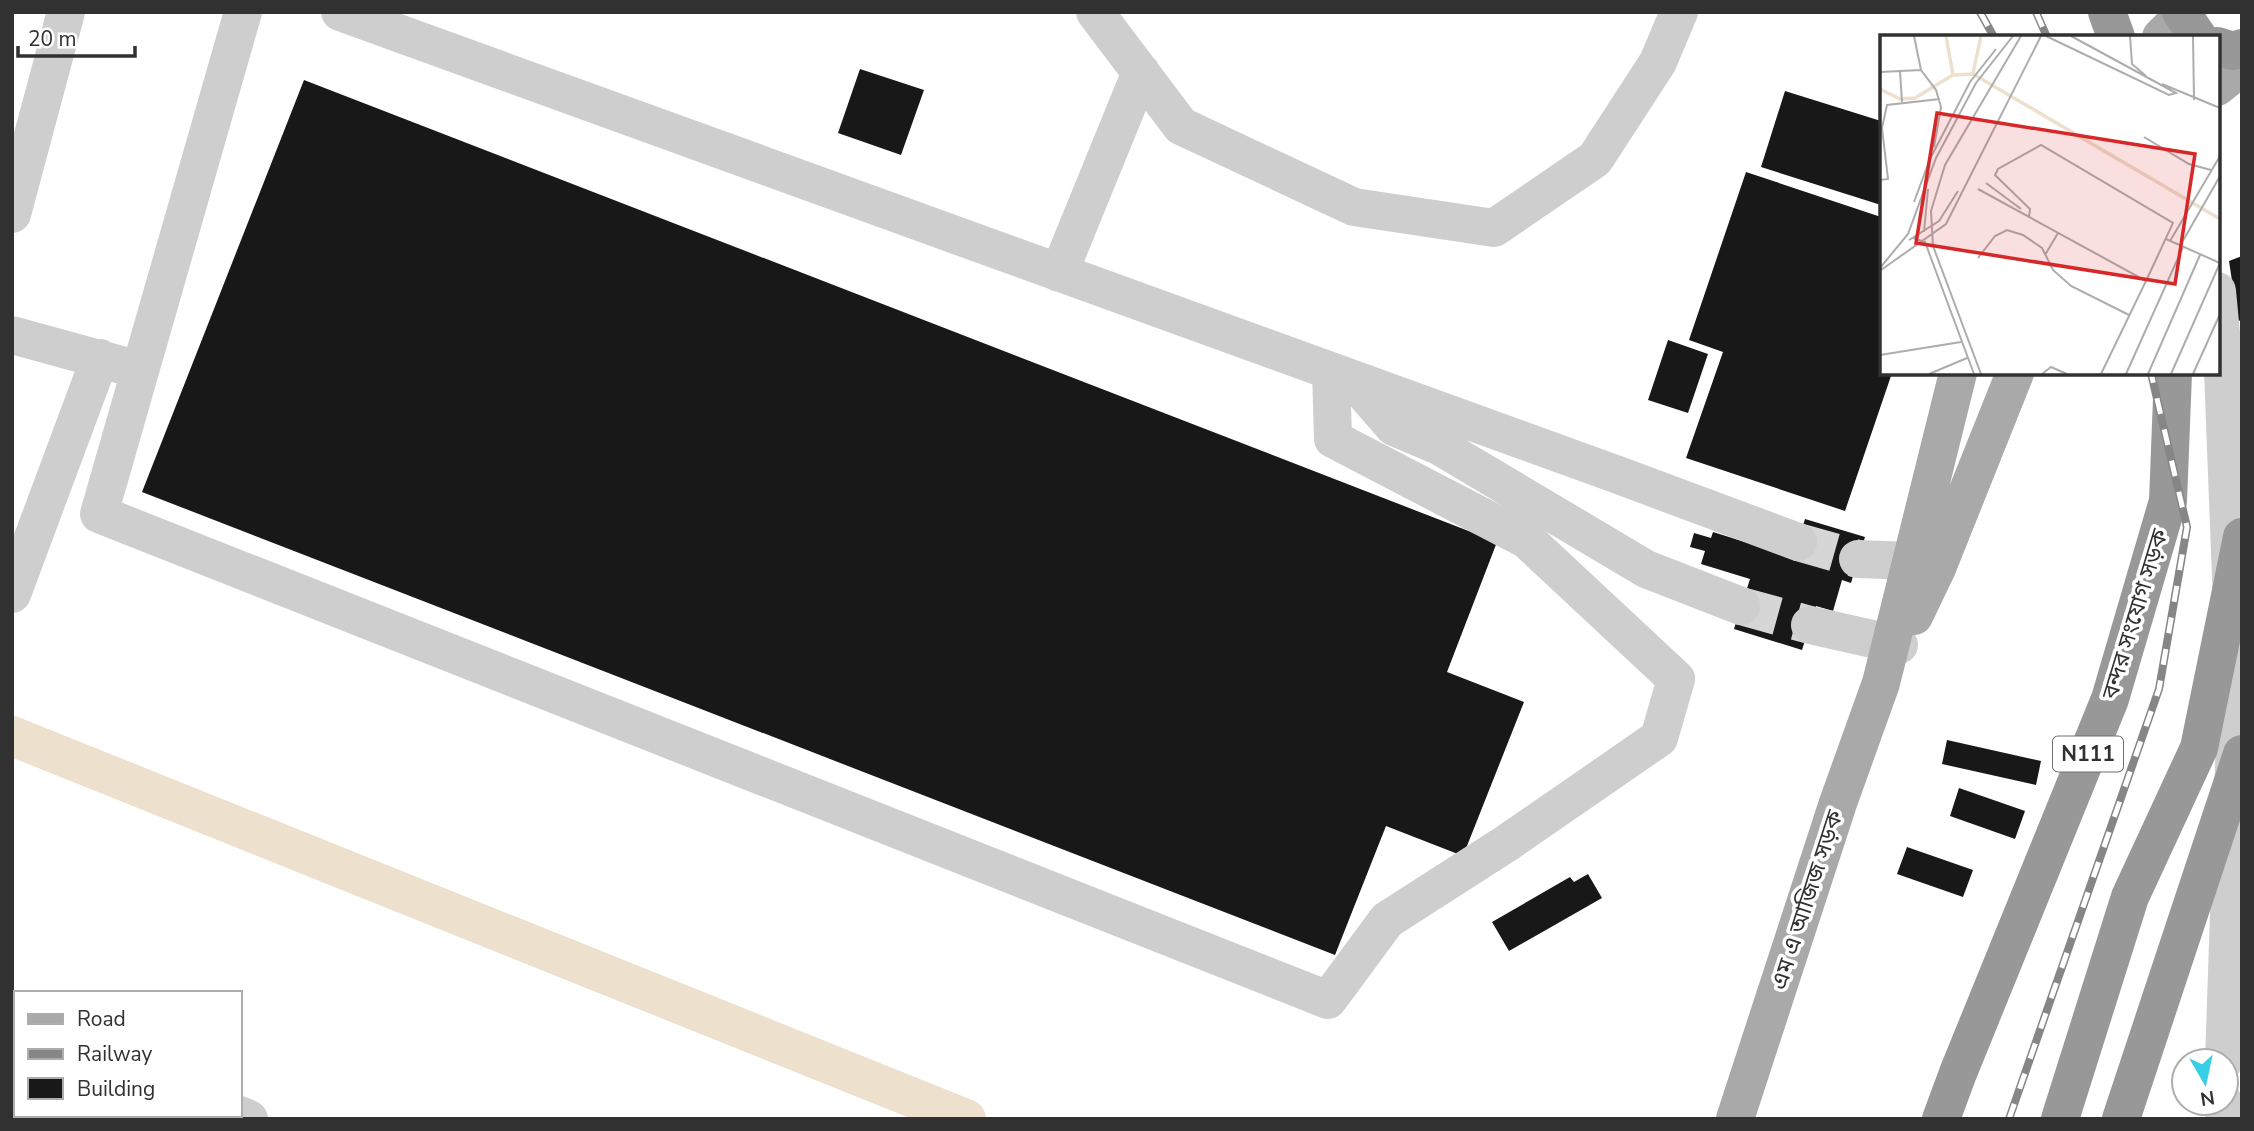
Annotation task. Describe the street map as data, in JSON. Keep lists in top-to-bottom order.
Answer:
{
  "streets": {
    "highway": ["বন্দর সংযোগ সড়ক", "N111"],
    "main road": ["এম এ আজিজ সড়ক"]
  },
  "legend": ["Road", "Railway", "Building"],
  "scale_bar": "20 m",
  "north": "bottom"
}
